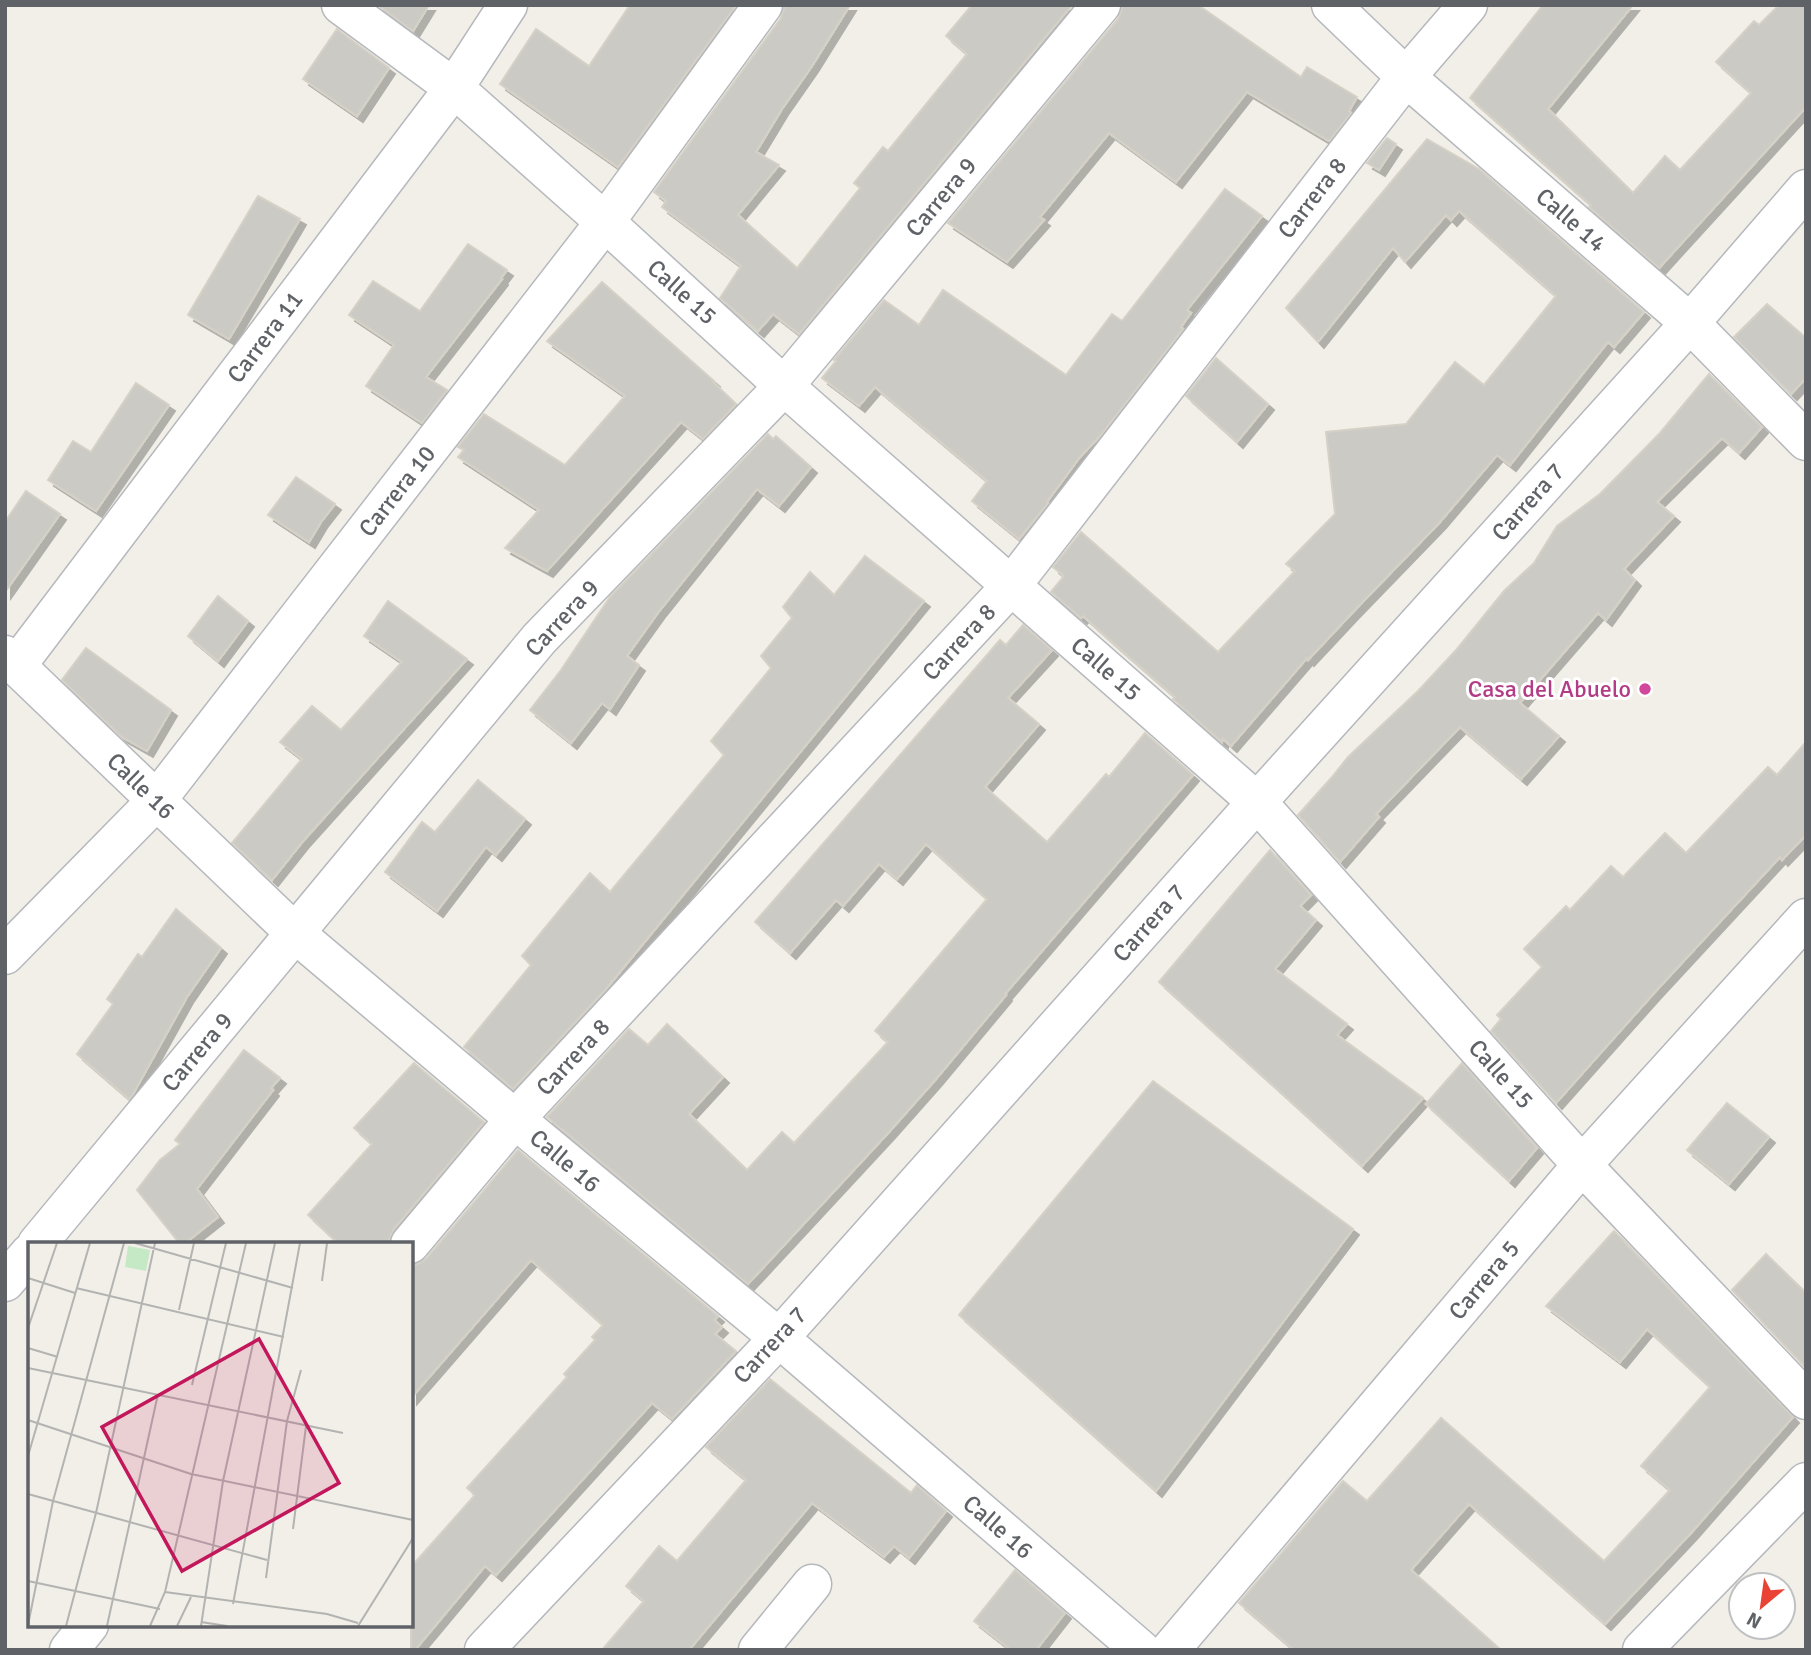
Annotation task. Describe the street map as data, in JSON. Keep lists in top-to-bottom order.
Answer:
{
  "streets": {
    "street": [
      "Carrera 9",
      "Carrera 8",
      "Calle 14",
      "Calle 15",
      "Carrera 11",
      "Carrera 10",
      "Carrera 7",
      "Calle 16",
      "Carrera 5"
    ]
  },
  "crossings": [
    ["Carrera 9", "Calle 15"],
    ["Carrera 9", "Calle 16"],
    ["Carrera 8", "Calle 14"],
    ["Carrera 8", "Calle 15"],
    ["Carrera 8", "Calle 16"],
    ["Calle 14", "Carrera 7"],
    ["Calle 15", "Carrera 11"],
    ["Calle 15", "Carrera 10"],
    ["Calle 15", "Carrera 7"],
    ["Calle 15", "Carrera 5"],
    ["Carrera 11", "Calle 16"],
    ["Carrera 10", "Calle 16"],
    ["Carrera 7", "Calle 16"]
  ],
  "places": ["Casa del Abuelo"],
  "north": "bottom left"
}
